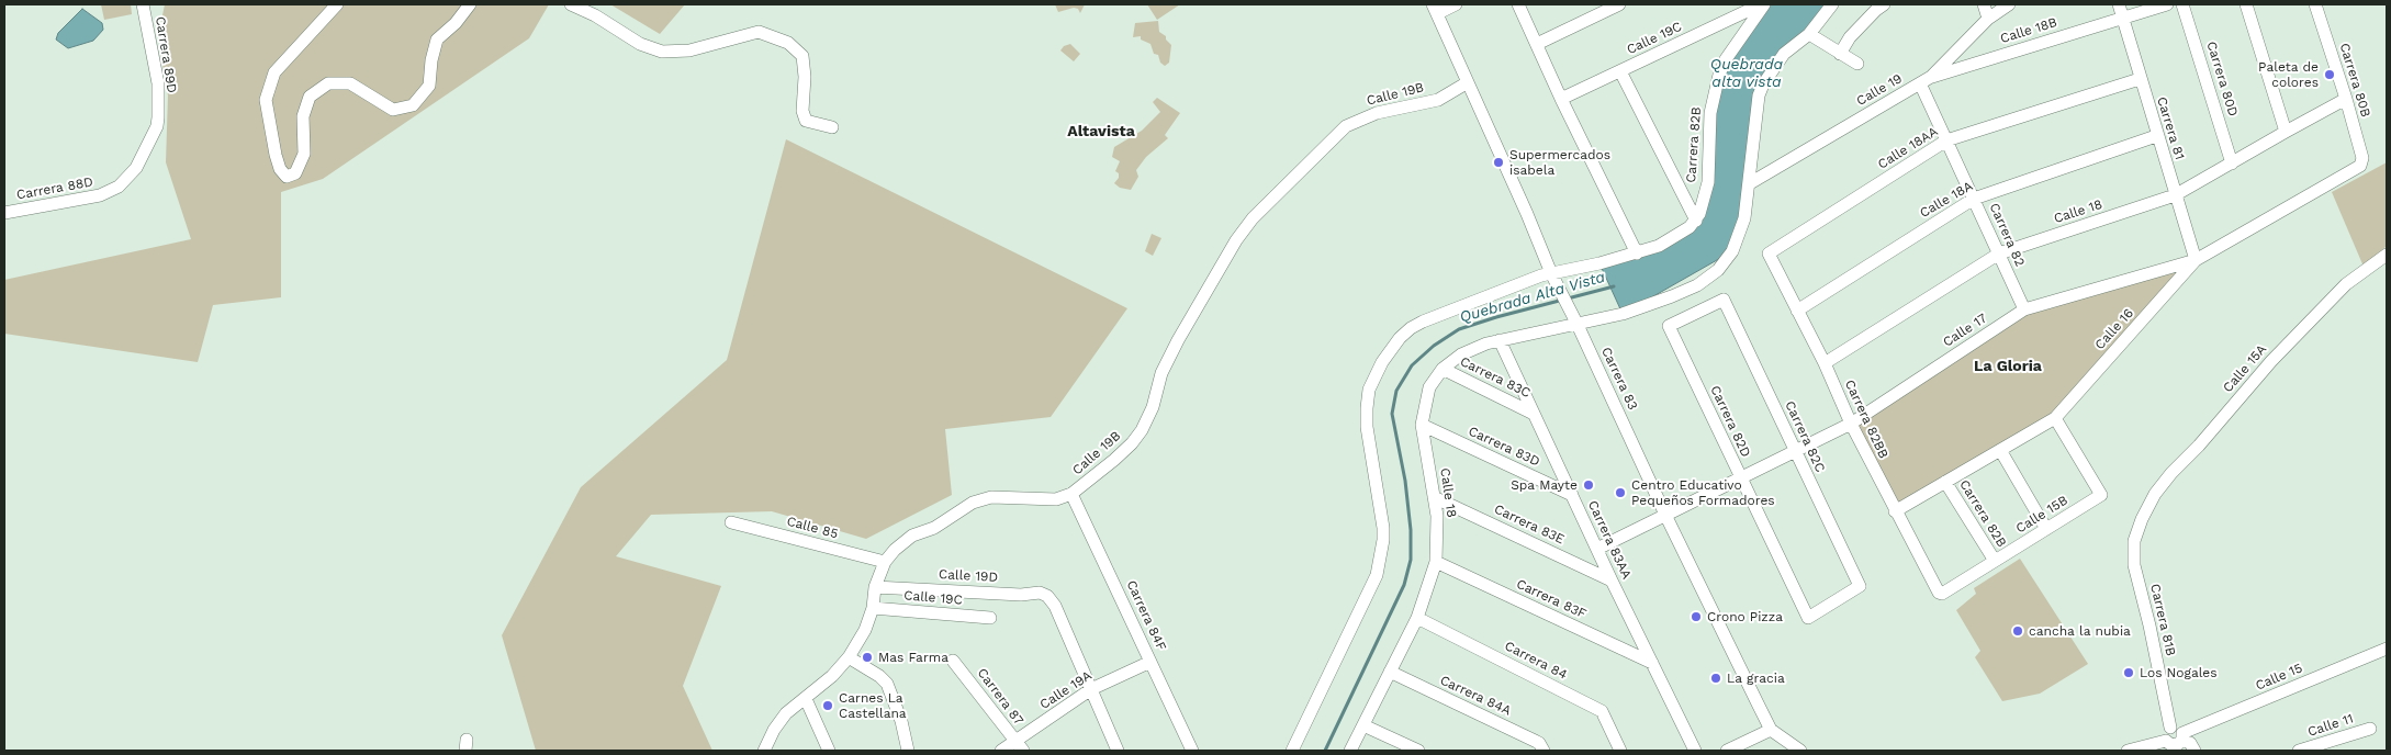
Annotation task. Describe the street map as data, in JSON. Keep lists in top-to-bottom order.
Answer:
{
  "streets": {
    "street": [
      "Calle 18B",
      "Calle 19C",
      "Carrera 89D",
      "Carrera 80D",
      "Carrera 80B",
      "Calle 19",
      "Calle 19B",
      "Carrera 81",
      "Carrera 82B",
      "Calle 18AA",
      "Carrera 88D",
      "Calle 18A",
      "Calle 18",
      "Carrera 82",
      "Calle 16",
      "Calle 17",
      "Calle 15A",
      "Carrera 83C",
      "Carrera 83",
      "Carrera 82BB",
      "Carrera 82D",
      "Carrera 82C",
      "Carrera 83D",
      "Calle 15B",
      "Carrera 83E",
      "Calle 85",
      "Carrera 83AA",
      "Calle 19D",
      "Carrera 83F",
      "Carrera 84F",
      "Carrera 81B",
      "Carrera 84",
      "Calle 15",
      "Calle 19A",
      "Carrera 84A",
      "Carrera 87",
      "Calle 11"
    ]
  },
  "crossings": [
    ["Calle 18B", "Calle 19"],
    ["Calle 18B", "Carrera 81"],
    ["Calle 18B", "Carrera 82"],
    ["Calle 19C", "Calle 19B"],
    ["Calle 19C", "Carrera 82B"],
    ["Carrera 89D", "Carrera 88D"],
    ["Carrera 80D", "Calle 18"],
    ["Carrera 80B", "Calle 18"],
    ["Carrera 80B", "Calle 17"],
    ["Calle 19", "Carrera 82"],
    ["Calle 19B", "Carrera 83"],
    ["Calle 19B", "Calle 85"],
    ["Calle 19B", "Calle 19D"],
    ["Calle 19B", "Carrera 84F"],
    ["Carrera 81", "Calle 18AA"],
    ["Carrera 81", "Calle 18A"],
    ["Carrera 81", "Calle 18"],
    ["Carrera 81", "Calle 16"],
    ["Carrera 81", "Calle 17"],
    ["Carrera 82B", "Calle 16"],
    ["Carrera 82B", "Calle 15B"],
    ["Calle 18AA", "Carrera 82"],
    ["Calle 18AA", "Carrera 82BB"],
    ["Calle 18A", "Carrera 82"],
    ["Calle 18A", "Carrera 82BB"],
    ["Calle 18", "Carrera 82"],
    ["Calle 18", "Carrera 83C"],
    ["Calle 18", "Carrera 83"],
    ["Calle 18", "Carrera 82BB"],
    ["Calle 18", "Carrera 83D"],
    ["Calle 18", "Carrera 83E"],
    ["Calle 18", "Carrera 83AA"],
    ["Calle 18", "Carrera 83F"],
    ["Calle 18", "Carrera 84"],
    ["Calle 18", "Carrera 84A"],
    ["Carrera 82", "Calle 17"],
    ["Calle 16", "Calle 17"],
    ["Calle 16", "Carrera 82BB"],
    ["Calle 16", "Calle 15B"],
    ["Calle 17", "Carrera 83"],
    ["Calle 17", "Carrera 82BB"],
    ["Calle 17", "Carrera 82D"],
    ["Calle 17", "Carrera 82C"],
    ["Calle 17", "Carrera 83AA"],
    ["Calle 15A", "Carrera 81B"],
    ["Carrera 83C", "Carrera 83AA"],
    ["Carrera 82BB", "Calle 15B"],
    ["Carrera 82D", "Carrera 82C"],
    ["Carrera 83D", "Carrera 83AA"],
    ["Carrera 83E", "Carrera 83AA"],
    ["Carrera 83AA", "Carrera 83F"],
    ["Calle 19D", "Calle 19A"],
    ["Carrera 84F", "Calle 19A"],
    ["Carrera 81B", "Calle 15"],
    ["Calle 19A", "Carrera 87"]
  ],
  "districts": ["Altavista", "La Gloria"],
  "water": ["Quebrada alta vista", "Quebrada Alta Vista"],
  "places": [
    "Paleta de colores",
    "Supermercados isabela",
    "Spa Mayte",
    "Centro Educativo Pequeños Formadores",
    "Crono Pizza",
    "cancha la nubia",
    "Mas Farma",
    "Los Nogales",
    "La gracia",
    "Carnes La Castellana"
  ]
}
